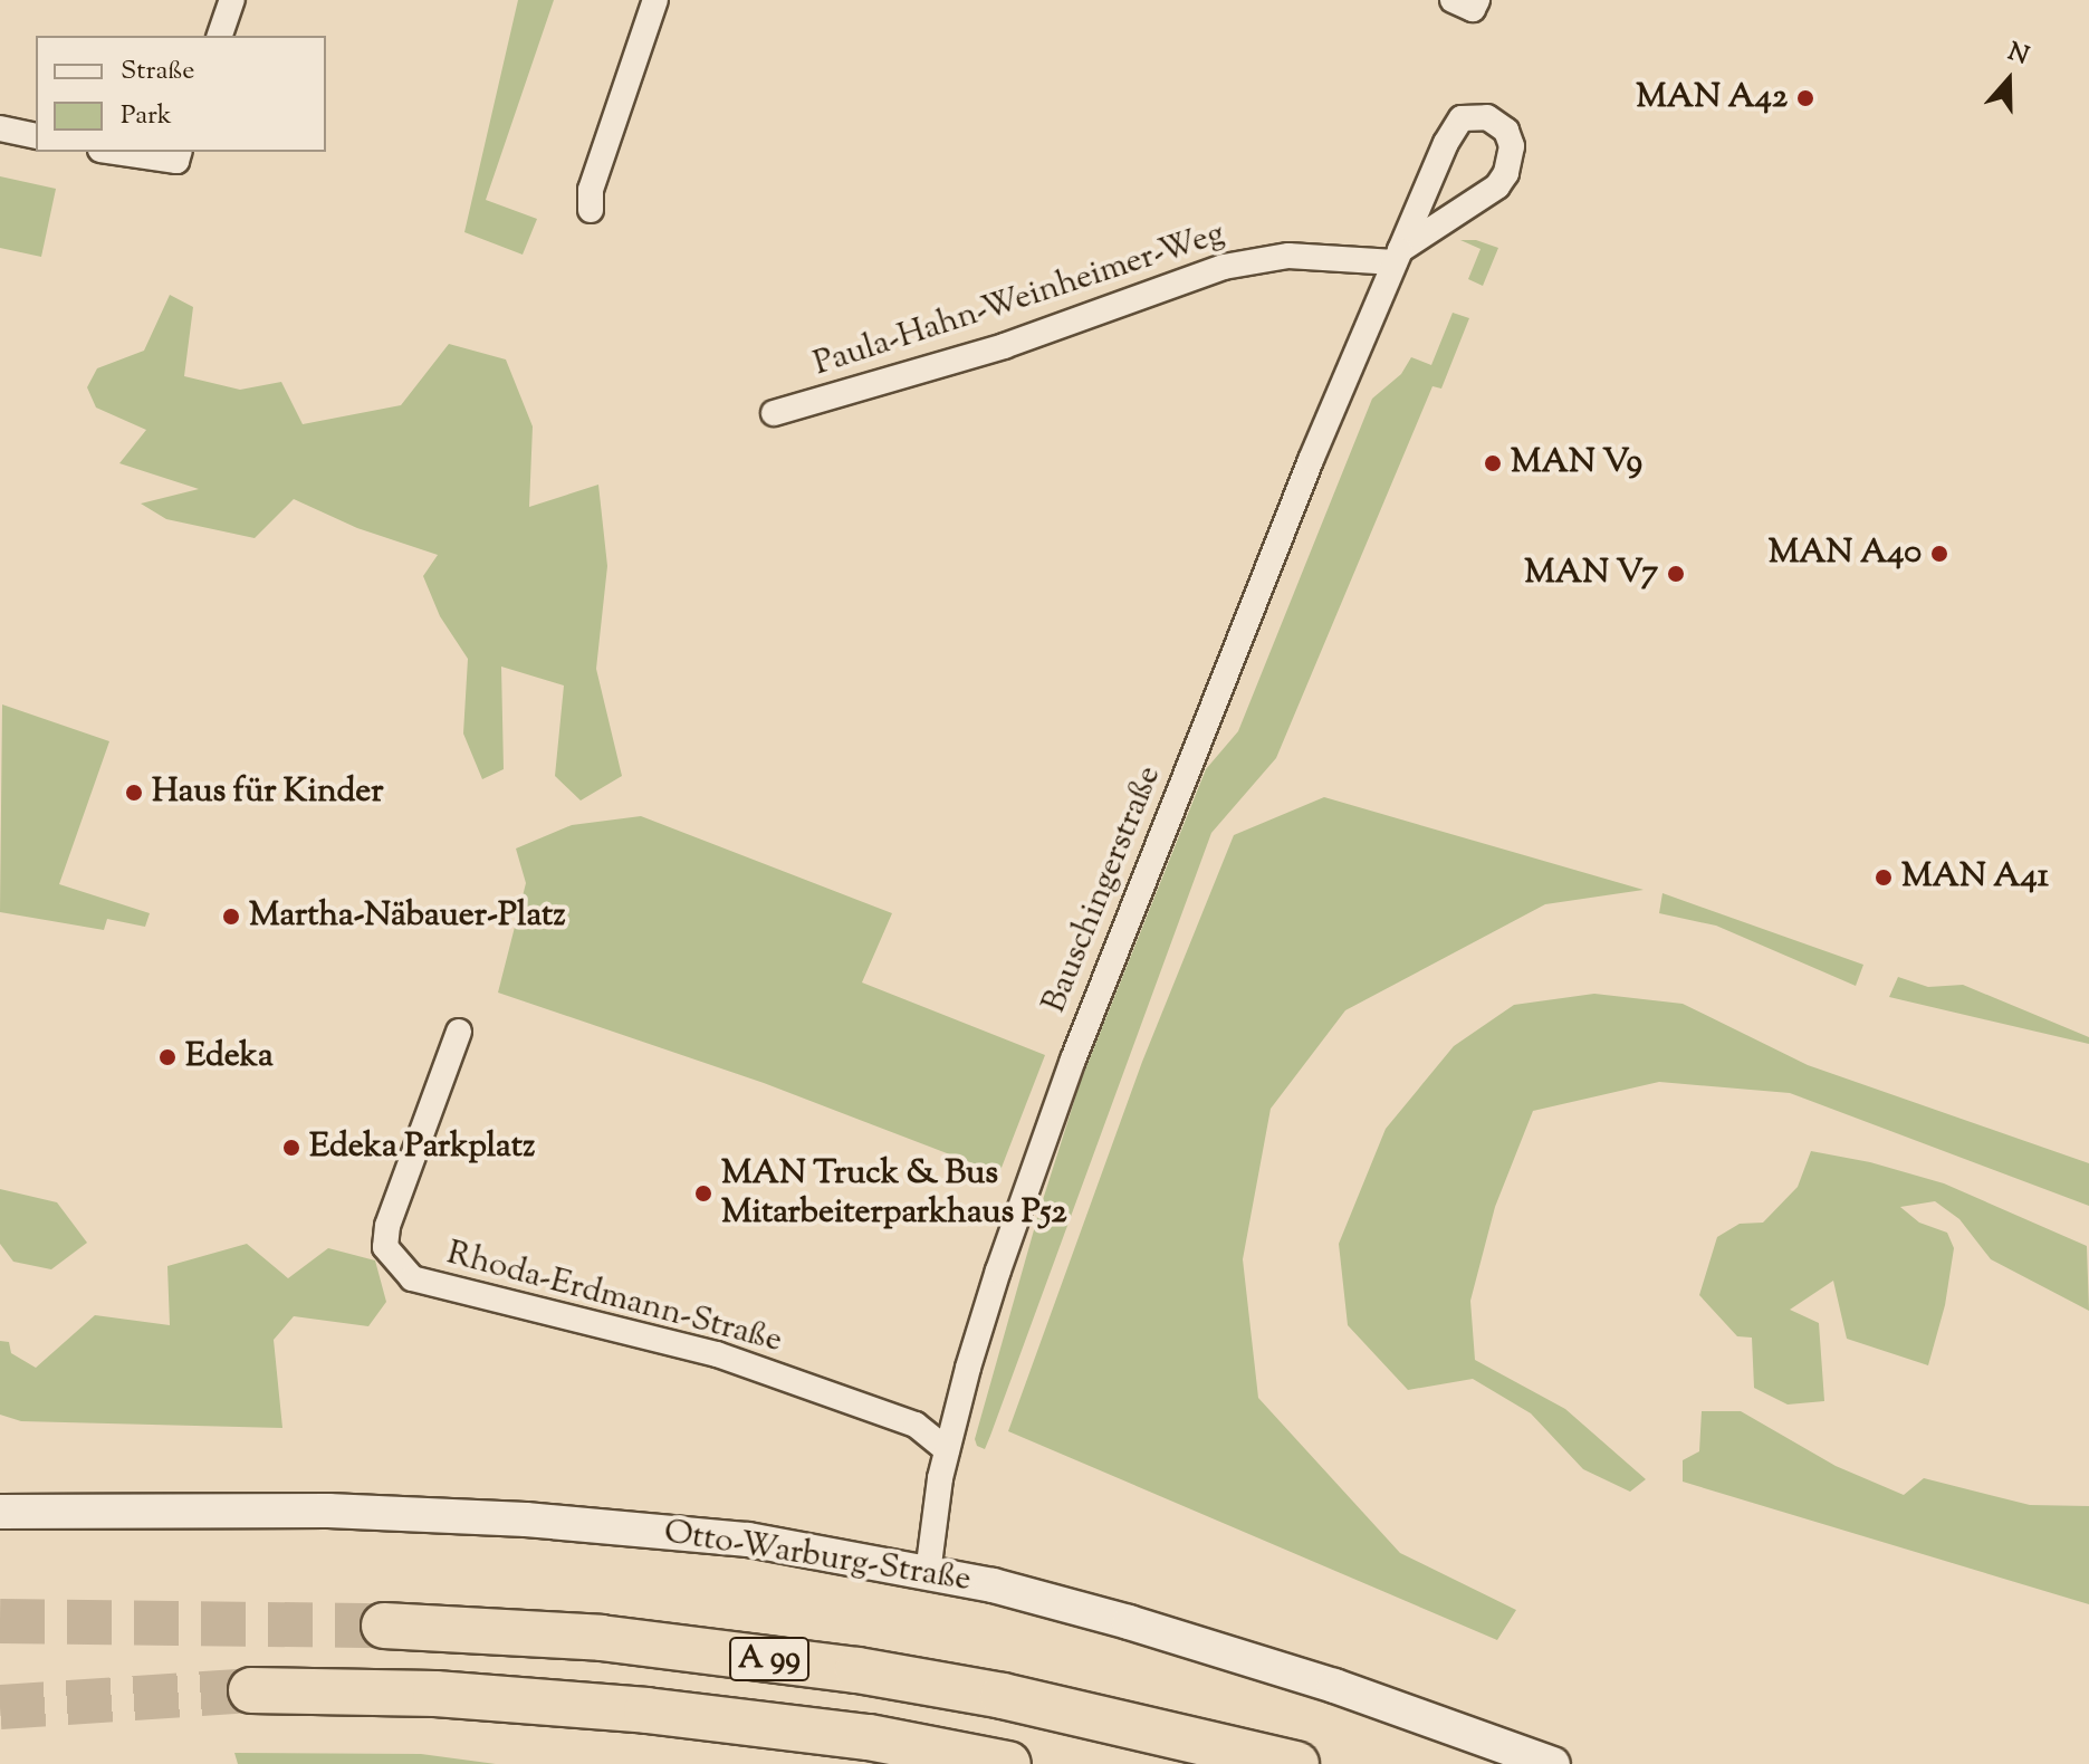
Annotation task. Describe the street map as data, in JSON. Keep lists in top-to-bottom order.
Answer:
{
  "streets": {
    "highway": ["A 99"],
    "main road": ["Otto-Warburg-Straße"],
    "street": ["Paula-Hahn-Weinheimer-Weg", "Bauschingerstraße", "Rhoda-Erdmann-Straße"]
  },
  "crossings": [
    ["Paula-Hahn-Weinheimer-Weg", "Bauschingerstraße"],
    ["Bauschingerstraße", "Rhoda-Erdmann-Straße"],
    ["Bauschingerstraße", "Otto-Warburg-Straße"]
  ],
  "places": [
    "MAN A42",
    "MAN V9",
    "MAN A40",
    "MAN V7",
    "Haus für Kinder",
    "MAN A41",
    "Martha-Näbauer-Platz",
    "Edeka",
    "Edeka Parkplatz",
    "MAN Truck & Bus Mitarbeiterparkhaus P52"
  ],
  "legend": ["Straße", "Park"],
  "north": "top"
}
